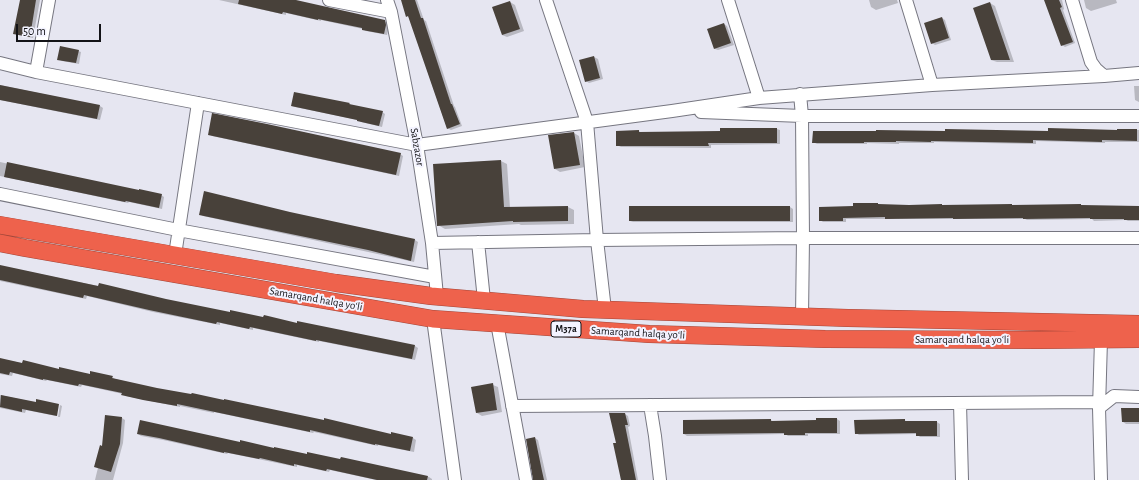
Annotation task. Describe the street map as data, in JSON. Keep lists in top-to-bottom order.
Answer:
{
  "streets": {
    "highway": ["Samarqand halqa yoʻli", "M37a"],
    "street": ["Sabzazor"]
  },
  "crossings": [
    ["Sabzazor", "Samarqand halqa yoʻli"]
  ],
  "scale_bar": "50 m"
}
